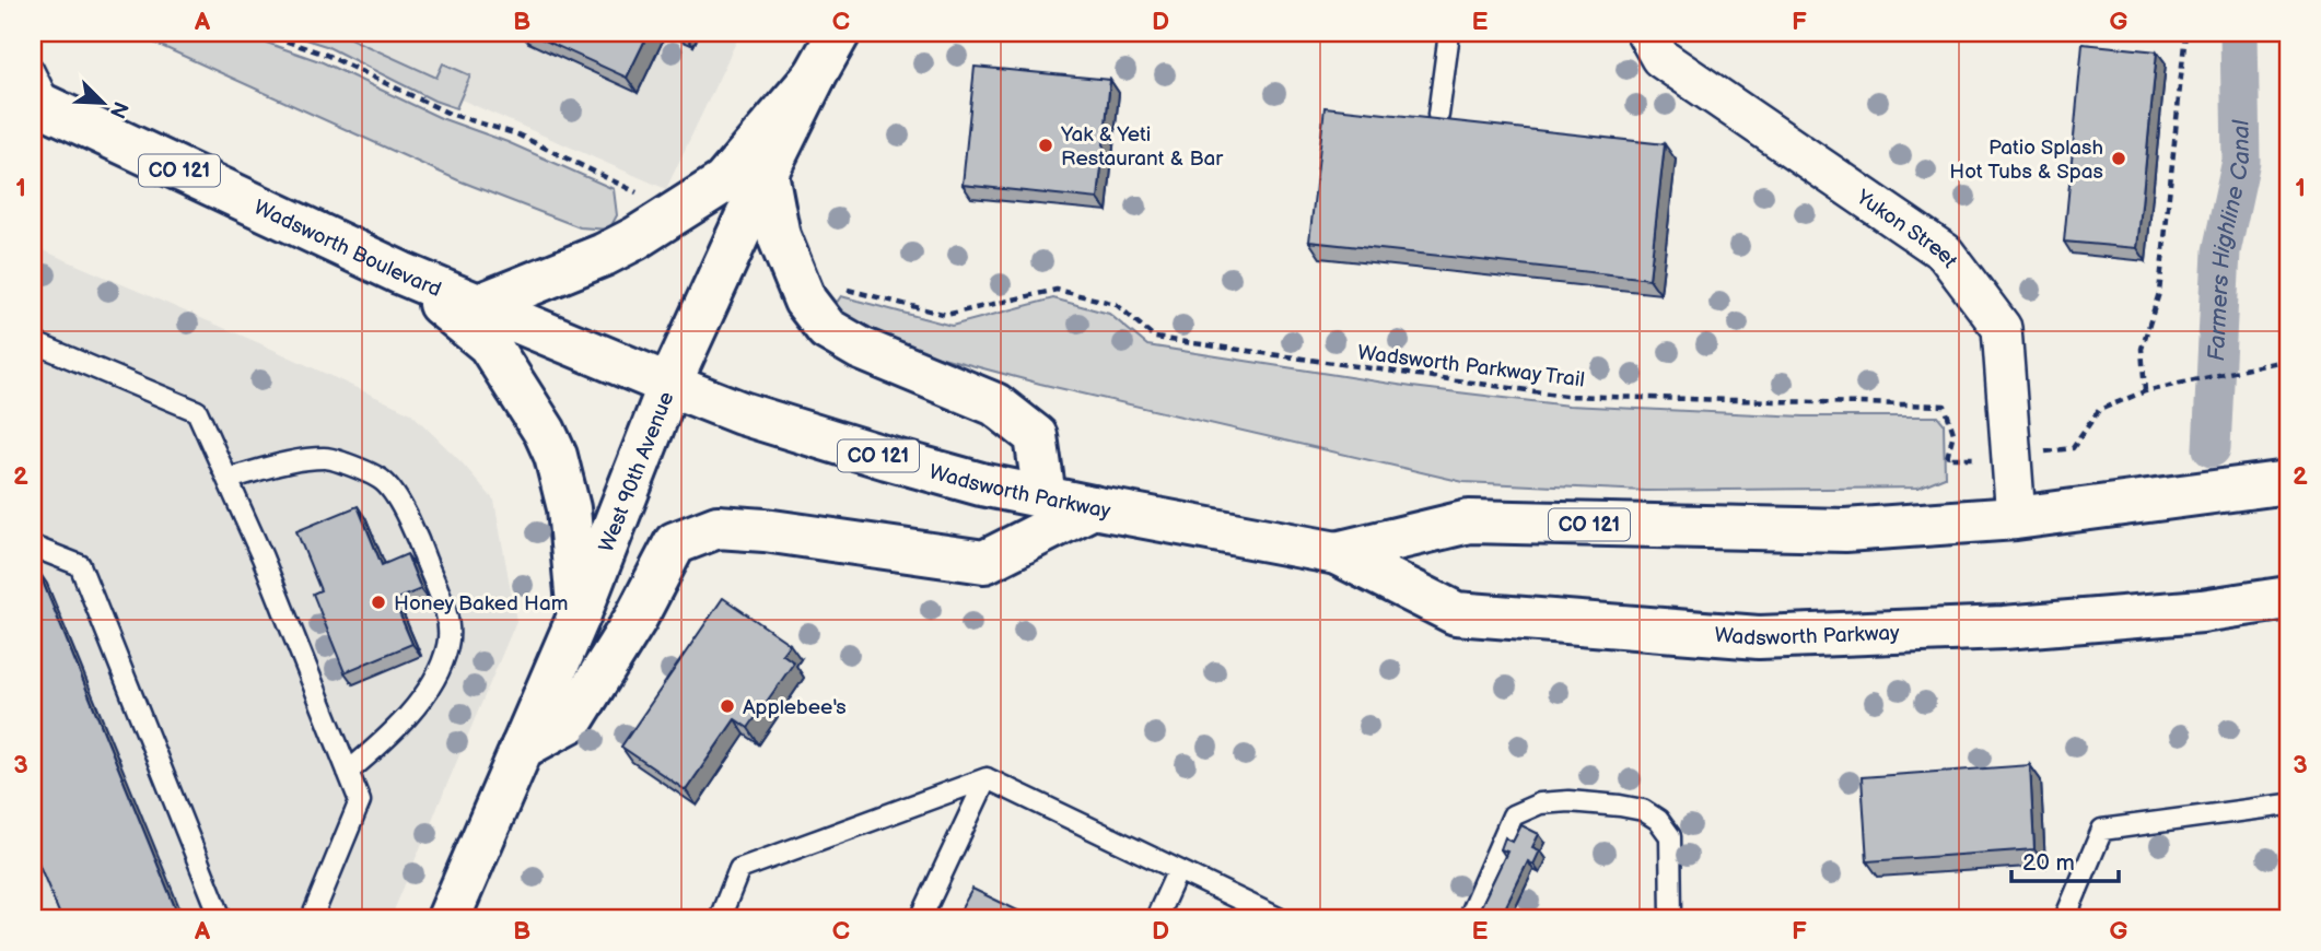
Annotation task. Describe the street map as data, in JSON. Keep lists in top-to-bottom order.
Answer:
{
  "streets": {
    "main road": [
      "CO 121",
      "Wadsworth Boulevard",
      "West 90th Avenue",
      "Wadsworth Parkway"
    ],
    "street": ["Yukon Street"],
    "path": ["Wadsworth Parkway Trail"]
  },
  "crossings": [
    ["Yukon Street", "Wadsworth Parkway Trail"],
    ["Yukon Street", "Wadsworth Parkway"],
    ["Wadsworth Boulevard", "West 90th Avenue"],
    ["Wadsworth Boulevard", "Wadsworth Parkway"],
    ["West 90th Avenue", "Wadsworth Parkway"]
  ],
  "water": ["Farmers Highline Canal"],
  "places": [
    "Yak & Yeti Restaurant & Bar",
    "Patio Splash Hot Tubs & Spas",
    "Honey Baked Ham",
    "Applebee's"
  ],
  "scale_bar": "20 m",
  "north": "bottom right",
  "grid": {
    "columns": [
      "A",
      "B",
      "C",
      "D",
      "E",
      "F",
      "G"
    ],
    "rows": ["1", "2", "3"]
  }
}
